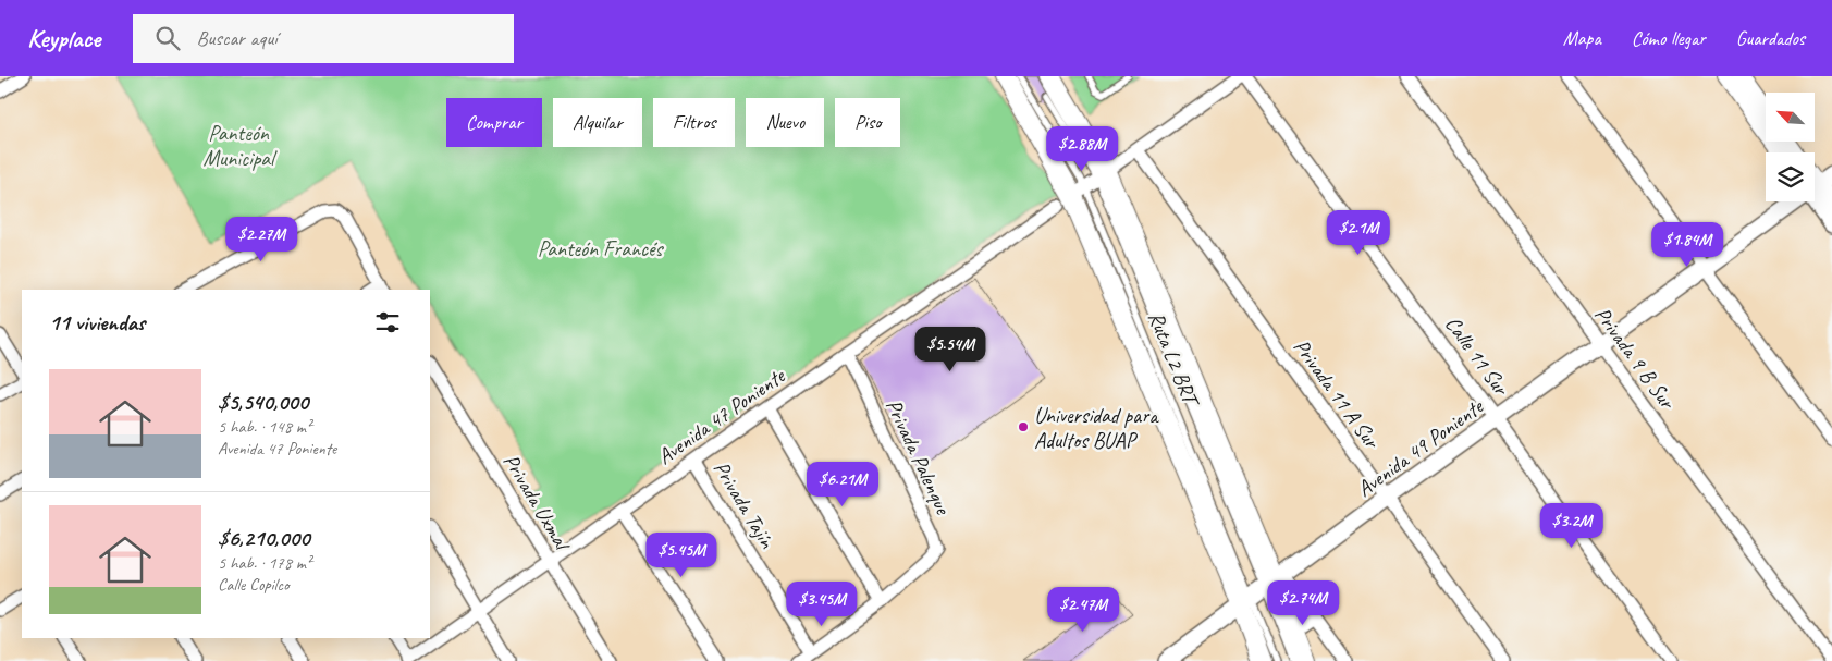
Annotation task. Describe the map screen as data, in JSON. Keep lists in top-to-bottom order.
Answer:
{
  "streets": {
    "main road": ["Avenida 49 Poniente"],
    "street": [
      "Calle 11 Sur",
      "Privada 9 B Sur",
      "Privada 11 A Sur",
      "Avenida 47 Poniente",
      "Privada Palenque",
      "Privada Uxmal",
      "Privada Tajín"
    ]
  },
  "crossings": [
    ["Calle 11 Sur", "Avenida 49 Poniente"],
    ["Privada 9 B Sur", "Avenida 49 Poniente"],
    ["Privada 11 A Sur", "Avenida 47 Poniente"],
    ["Privada 11 A Sur", "Avenida 49 Poniente"],
    ["Avenida 47 Poniente", "Privada Palenque"],
    ["Avenida 47 Poniente", "Privada Uxmal"],
    ["Avenida 47 Poniente", "Privada Tajín"]
  ],
  "parks": ["Panteón Municipal", "Panteón Francés"],
  "places": ["Universidad para Adultos BUAP"],
  "north": "top left",
  "page": {
    "header": "Keyplace",
    "search": "Buscar aquí",
    "nav": ["Mapa", "Cómo llegar", "Guardados"],
    "chip": [
      "Comprar",
      "Alquilar",
      "Filtros",
      "Nuevo",
      "Piso"
    ],
    "price": [
      "$2.88M",
      "$2.1M",
      "$2.27M",
      "$1.84M",
      "$5.54M",
      "$6.21M",
      "$3.2M",
      "$5.45M",
      "$2.74M",
      "$3.45M",
      "$2.47M"
    ],
    "heading": "11 viviendas",
    "list": [
      {
        "name": "$5,540,000",
        "note": "5 hab. · 148 m² · Avenida 47 Poniente"
      },
      {
        "name": "$6,210,000",
        "note": "5 hab. · 178 m² · Calle Copilco"
      }
    ]
  }
}
